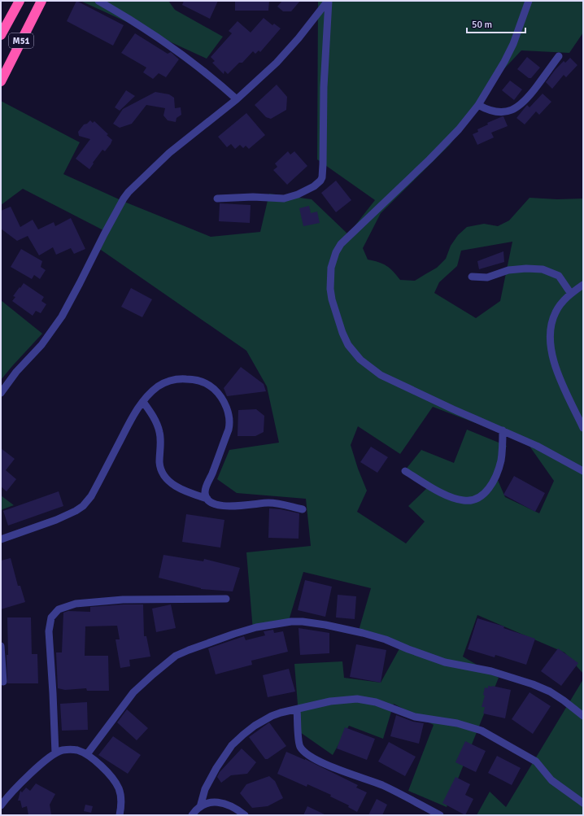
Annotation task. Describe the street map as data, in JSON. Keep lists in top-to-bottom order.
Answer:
{
  "streets": {
    "highway": ["M51"]
  },
  "scale_bar": "50 m"
}
